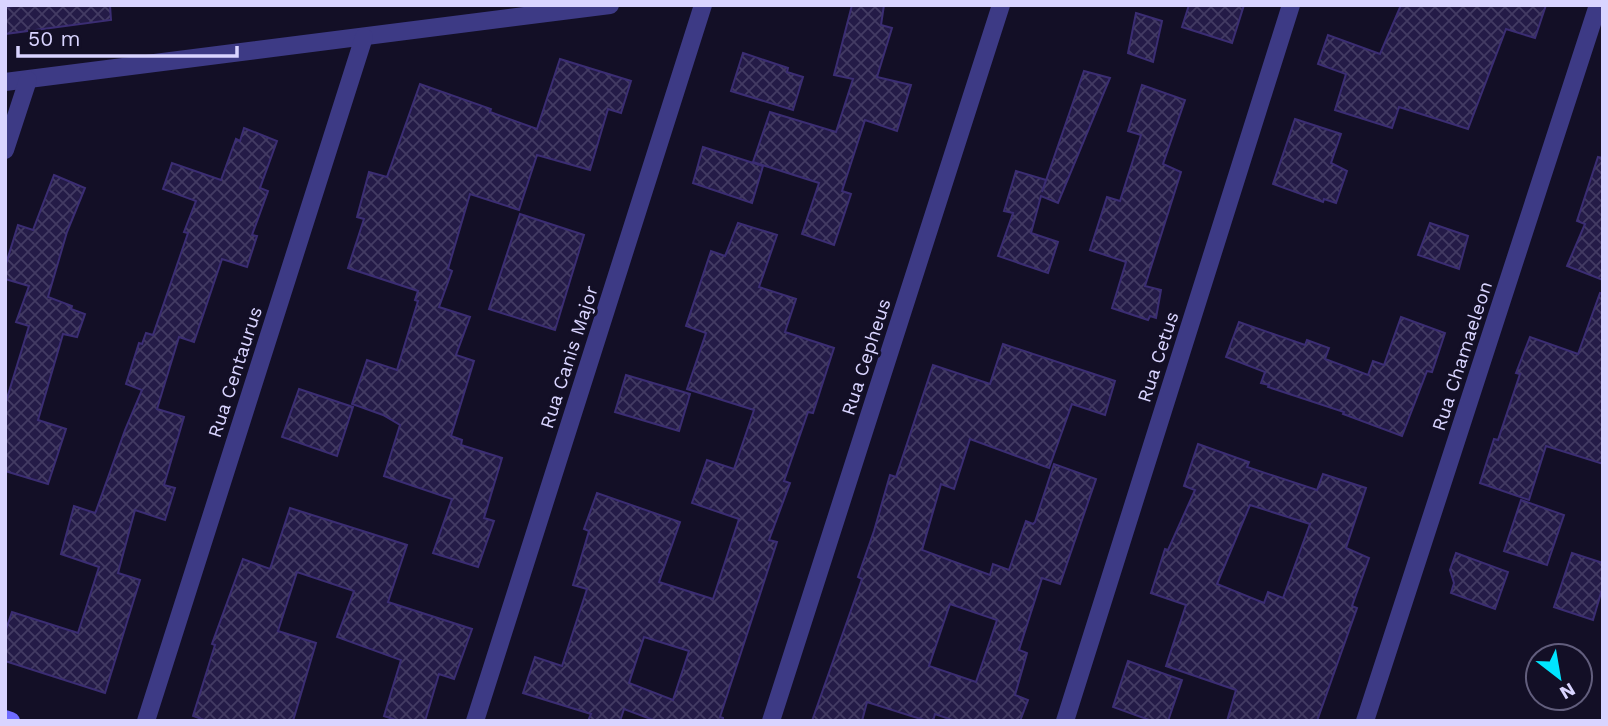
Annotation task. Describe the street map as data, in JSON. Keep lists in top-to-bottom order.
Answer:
{
  "streets": {
    "street": [
      "Rua Chamaeleon",
      "Rua Canis Major",
      "Rua Cepheus",
      "Rua Cetus",
      "Rua Centaurus"
    ]
  },
  "scale_bar": "50 m",
  "north": "bottom right"
}
